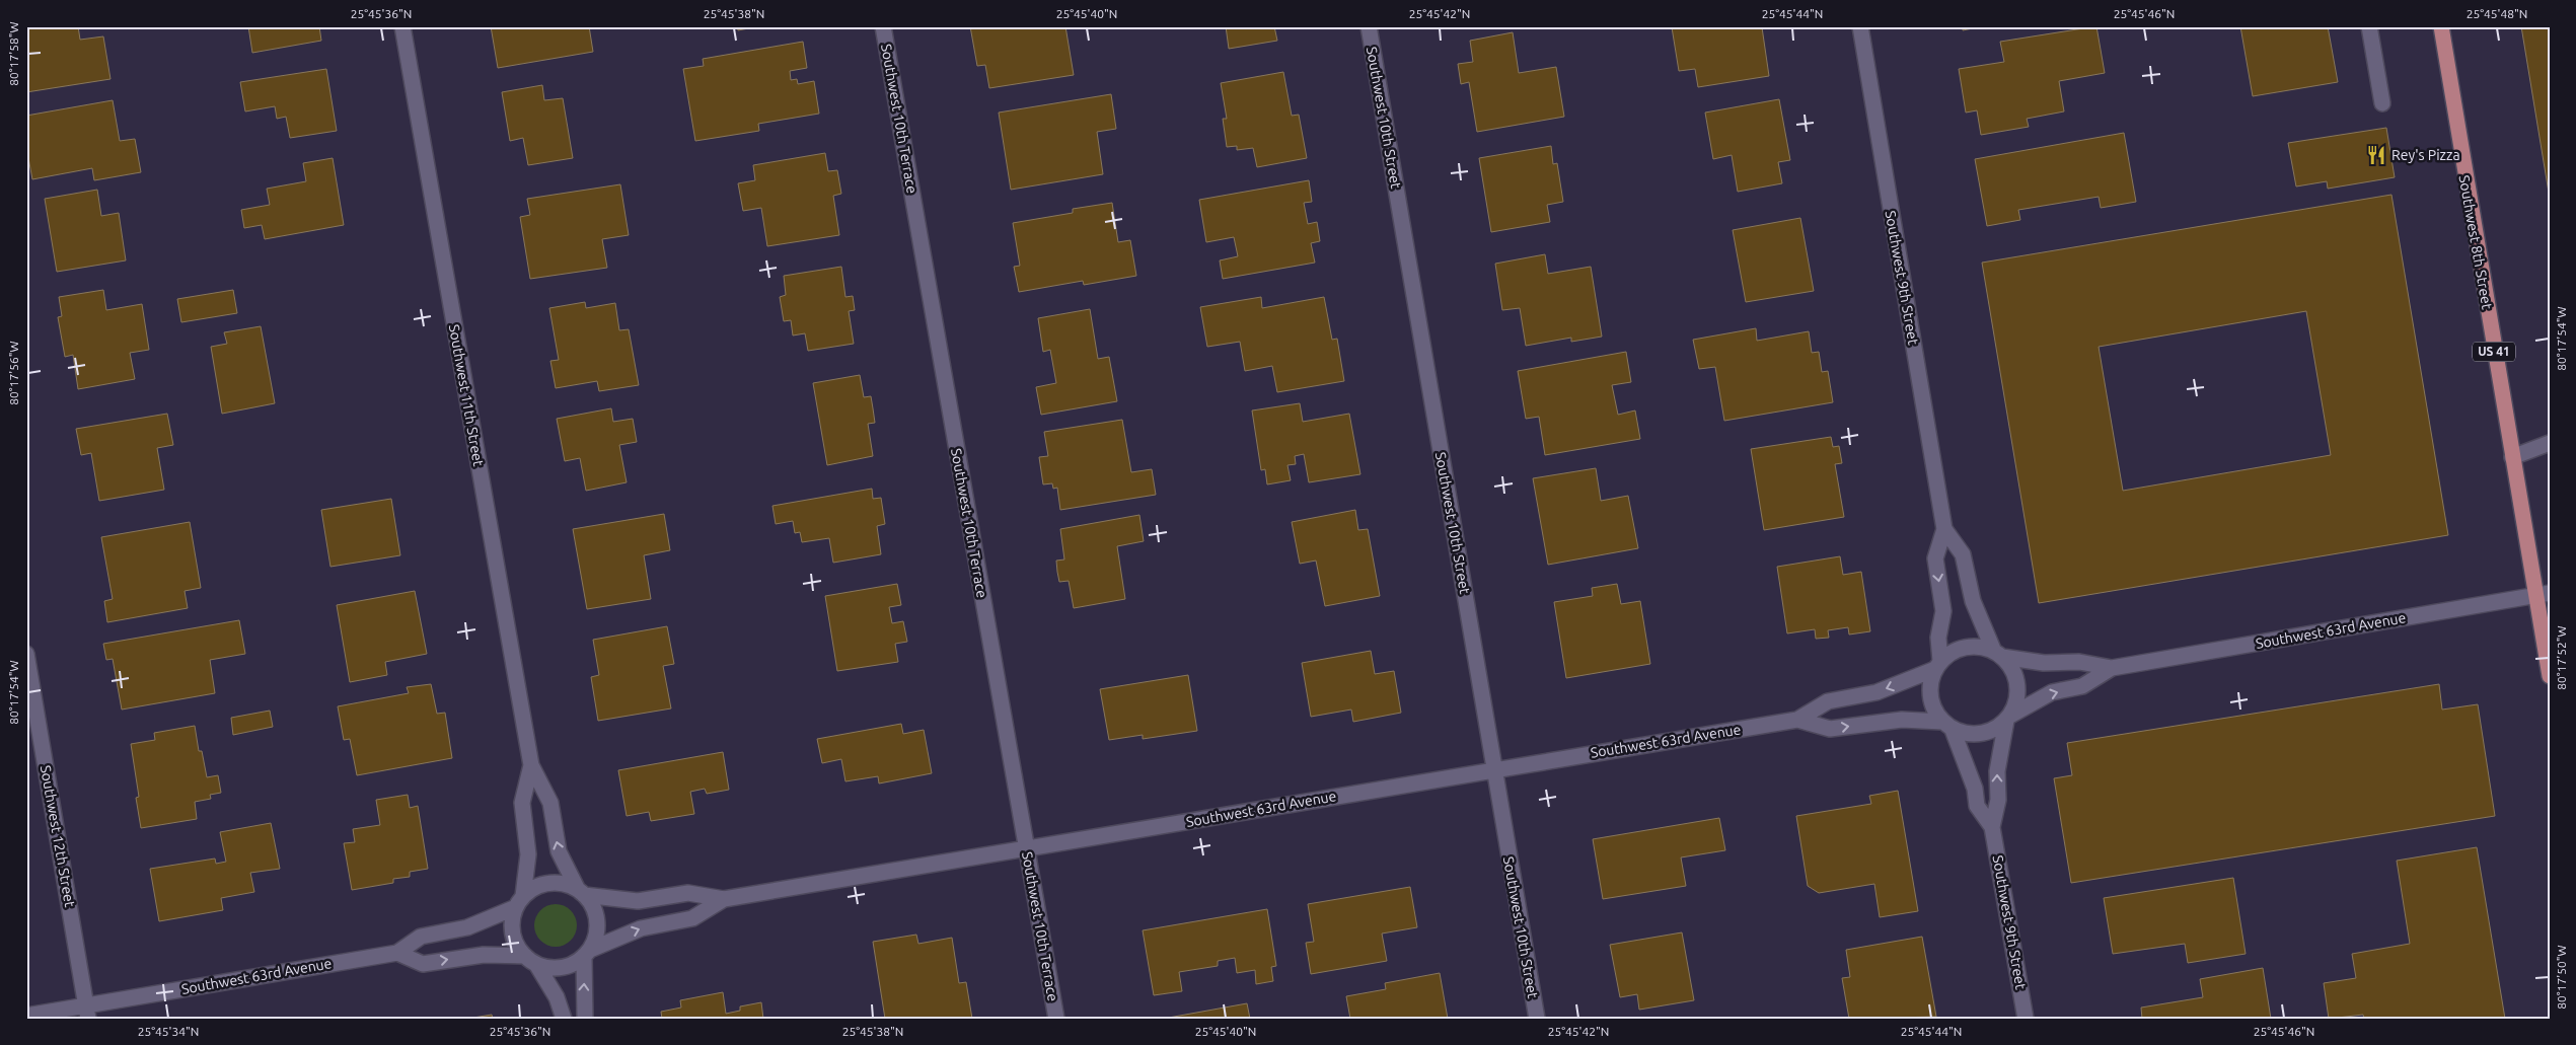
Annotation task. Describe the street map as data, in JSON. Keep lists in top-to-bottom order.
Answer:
{
  "streets": {
    "main road": ["Southwest 8th Street", "US 41"],
    "street": [
      "Southwest 10th Street",
      "Southwest 10th Terrace",
      "Southwest 9th Street",
      "Southwest 11th Street",
      "Southwest 63rd Avenue",
      "Southwest 12th Street"
    ]
  },
  "crossings": [
    ["Southwest 10th Street", "Southwest 63rd Avenue"],
    ["Southwest 10th Terrace", "Southwest 63rd Avenue"],
    ["Southwest 8th Street", "Southwest 63rd Avenue"],
    ["Southwest 9th Street", "Southwest 63rd Avenue"],
    ["Southwest 11th Street", "Southwest 63rd Avenue"],
    ["Southwest 63rd Avenue", "Southwest 12th Street"]
  ],
  "places": {
    "restaurant": ["Rey's Pizza"]
  },
  "coordinates": [
    "25°45'36\"N",
    "25°45'38\"N",
    "25°45'40\"N",
    "25°45'42\"N",
    "25°45'44\"N",
    "25°45'46\"N",
    "25°45'48\"N",
    "80°17'58\"W",
    "80°17'54\"W",
    "80°17'56\"W",
    "80°17'52\"W",
    "80°17'50\"W",
    "25°45'34\"N"
  ]
}
